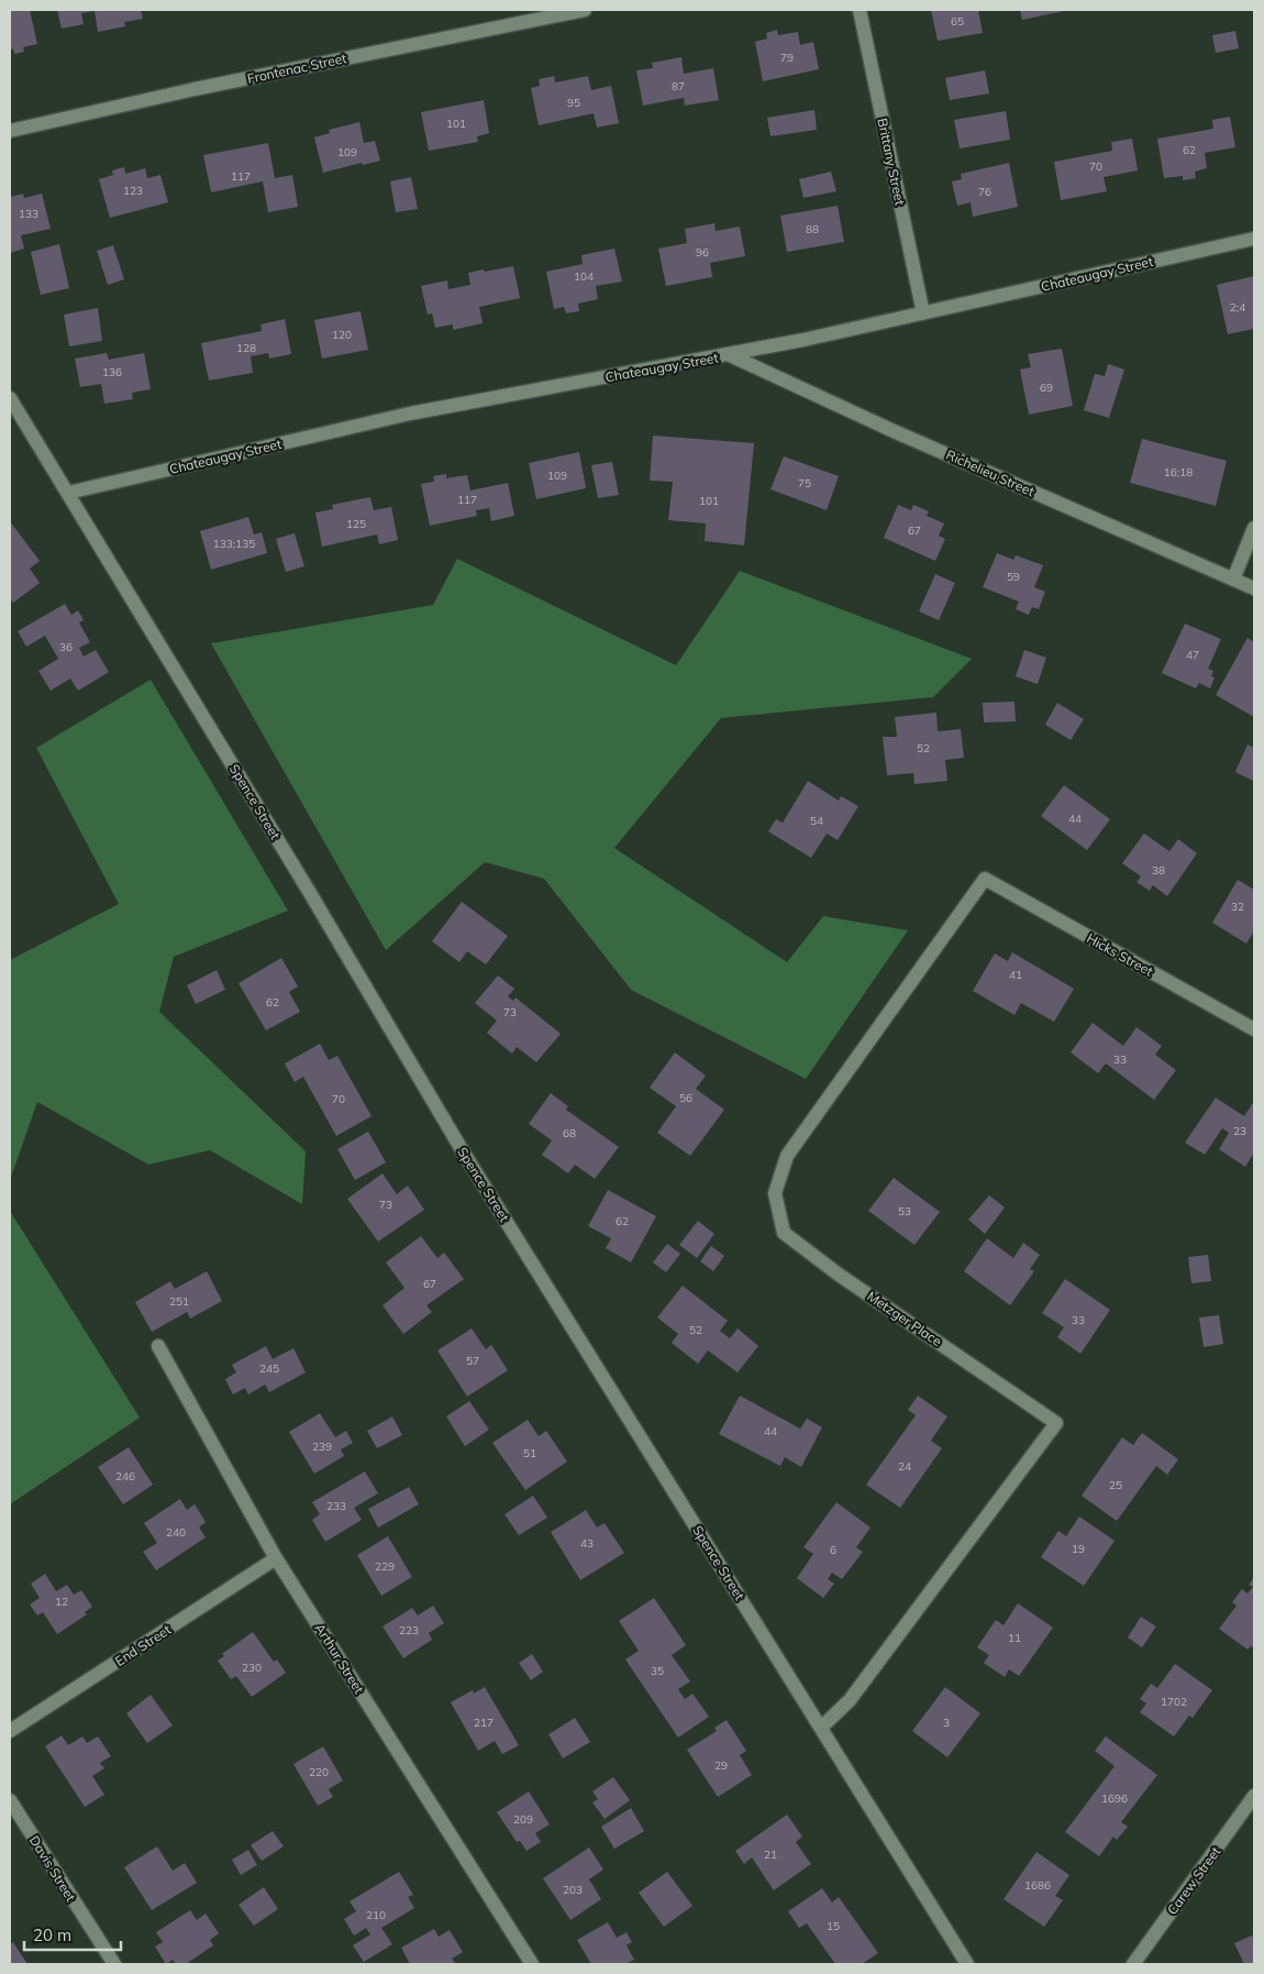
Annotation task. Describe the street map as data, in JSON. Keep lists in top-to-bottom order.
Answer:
{
  "streets": {
    "street": [
      "Frontenac Street",
      "Brittany Street",
      "Chateaugay Street",
      "Richelieu Street",
      "Spence Street",
      "Hicks Street",
      "Metzger Place",
      "End Street",
      "Arthur Street",
      "Davis Street",
      "Carew Street"
    ]
  },
  "crossings": [
    ["Brittany Street", "Chateaugay Street"],
    ["Chateaugay Street", "Richelieu Street"],
    ["Chateaugay Street", "Spence Street"],
    ["Spence Street", "Metzger Place"],
    ["Hicks Street", "Metzger Place"],
    ["End Street", "Arthur Street"]
  ],
  "house_numbers": [
    "65",
    "79",
    "87",
    "95",
    "101",
    "62",
    "109",
    "70",
    "117",
    "123",
    "76",
    "133",
    "88",
    "96",
    "104",
    "2;4",
    "120",
    "128",
    "136",
    "69",
    "16;18",
    "109",
    "75",
    "117",
    "101",
    "125",
    "67",
    "133;135",
    "59",
    "36",
    "47",
    "52",
    "44",
    "54",
    "38",
    "32",
    "41",
    "62",
    "73",
    "33",
    "56",
    "70",
    "23",
    "68",
    "73",
    "53",
    "62",
    "67",
    "251",
    "33",
    "52",
    "57",
    "245",
    "44",
    "239",
    "51",
    "24",
    "246",
    "25",
    "233",
    "240",
    "43",
    "19",
    "6",
    "229",
    "12",
    "223",
    "11",
    "230",
    "35",
    "1702",
    "217",
    "3",
    "29",
    "220",
    "1696",
    "209",
    "21",
    "1686",
    "203",
    "210",
    "15"
  ],
  "scale_bar": "20 m"
}
